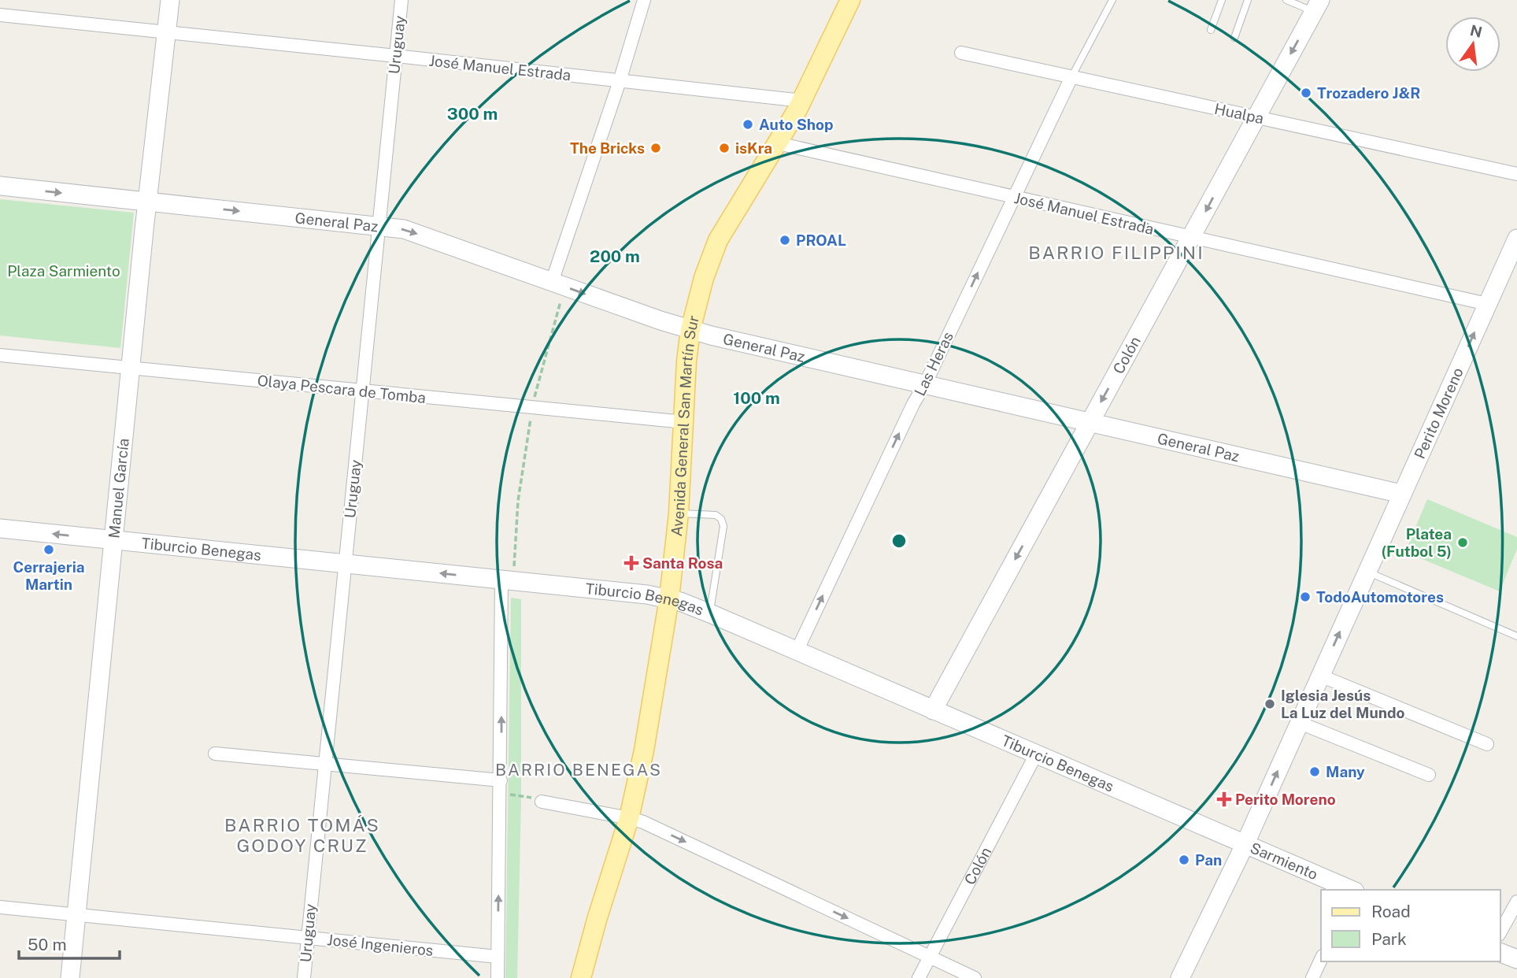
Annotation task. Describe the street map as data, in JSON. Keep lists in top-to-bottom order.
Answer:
{
  "streets": {
    "main road": ["Avenida General San Martín Sur"],
    "street": [
      "Uruguay",
      "José Manuel Estrada",
      "Hualpa",
      "General Paz",
      "Colón",
      "Las Heras",
      "Olaya Pescara de Tomba",
      "Perito Moreno",
      "Manuel García",
      "Tiburcio Benegas",
      "Sarmiento",
      "José Ingenieros"
    ]
  },
  "crossings": [
    ["Uruguay", "José Manuel Estrada"],
    ["Uruguay", "General Paz"],
    ["Uruguay", "Olaya Pescara de Tomba"],
    ["Uruguay", "Tiburcio Benegas"],
    ["Uruguay", "José Ingenieros"],
    ["José Manuel Estrada", "Colón"],
    ["José Manuel Estrada", "Las Heras"],
    ["José Manuel Estrada", "Perito Moreno"],
    ["José Manuel Estrada", "Avenida General San Martín Sur"],
    ["José Manuel Estrada", "Manuel García"],
    ["Hualpa", "Colón"],
    ["Hualpa", "Las Heras"],
    ["General Paz", "Colón"],
    ["General Paz", "Las Heras"],
    ["General Paz", "Perito Moreno"],
    ["General Paz", "Avenida General San Martín Sur"],
    ["General Paz", "Manuel García"],
    ["Colón", "Tiburcio Benegas"],
    ["Las Heras", "Tiburcio Benegas"],
    ["Olaya Pescara de Tomba", "Avenida General San Martín Sur"],
    ["Olaya Pescara de Tomba", "Manuel García"],
    ["Perito Moreno", "Tiburcio Benegas"],
    ["Perito Moreno", "Sarmiento"],
    ["Avenida General San Martín Sur", "Tiburcio Benegas"],
    ["Manuel García", "Tiburcio Benegas"],
    ["Manuel García", "José Ingenieros"],
    ["Tiburcio Benegas", "Sarmiento"]
  ],
  "one_way": [
    "General Paz",
    "Colón",
    "Las Heras",
    "Perito Moreno"
  ],
  "districts": ["BARRIO FILIPPINI", "BARRIO BENEGAS", "BARRIO TOMÁS GODOY CRUZ"],
  "parks": ["Plaza Sarmiento"],
  "places": {
    "other": [
      "Trozadero J&R",
      "Auto Shop",
      "The Bricks",
      "isKra",
      "PROAL",
      "Platea (Futbol 5)",
      "Cerrajeria Martin",
      "TodoAutomotores",
      "Iglesia Jesús La Luz del Mundo",
      "Many",
      "Pan"
    ],
    "health": ["Santa Rosa", "Perito Moreno"]
  },
  "legend": ["Road", "Park"],
  "scale_bar": "50 m",
  "north": "top",
  "rings": ["300 m", "200 m", "100 m"]
}
